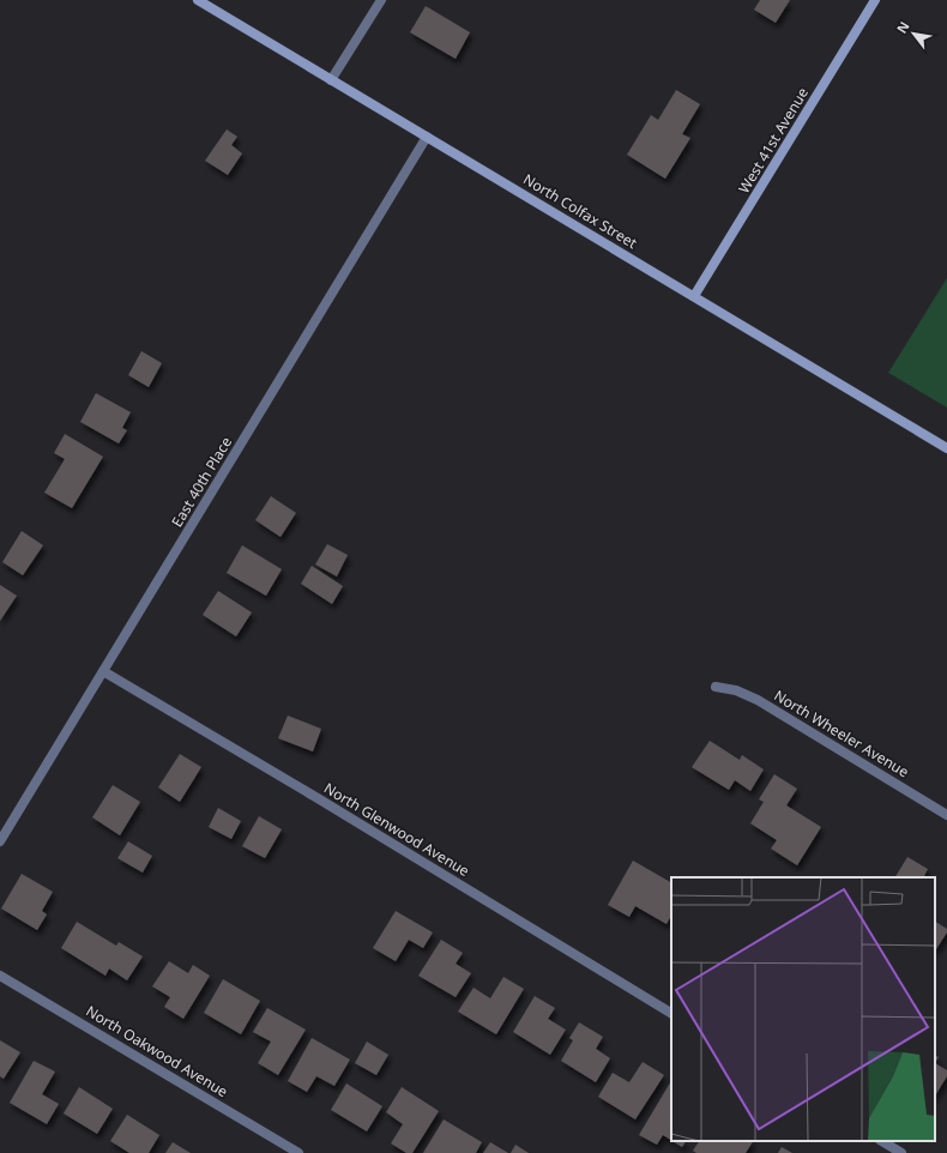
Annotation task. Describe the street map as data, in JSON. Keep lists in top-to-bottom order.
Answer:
{
  "streets": {
    "street": [
      "West 41st Avenue",
      "North Colfax Street",
      "East 40th Place",
      "North Wheeler Avenue",
      "North Glenwood Avenue",
      "North Oakwood Avenue"
    ]
  },
  "crossings": [
    ["West 41st Avenue", "North Colfax Street"],
    ["North Colfax Street", "East 40th Place"],
    ["East 40th Place", "North Glenwood Avenue"]
  ],
  "north": "top left"
}
